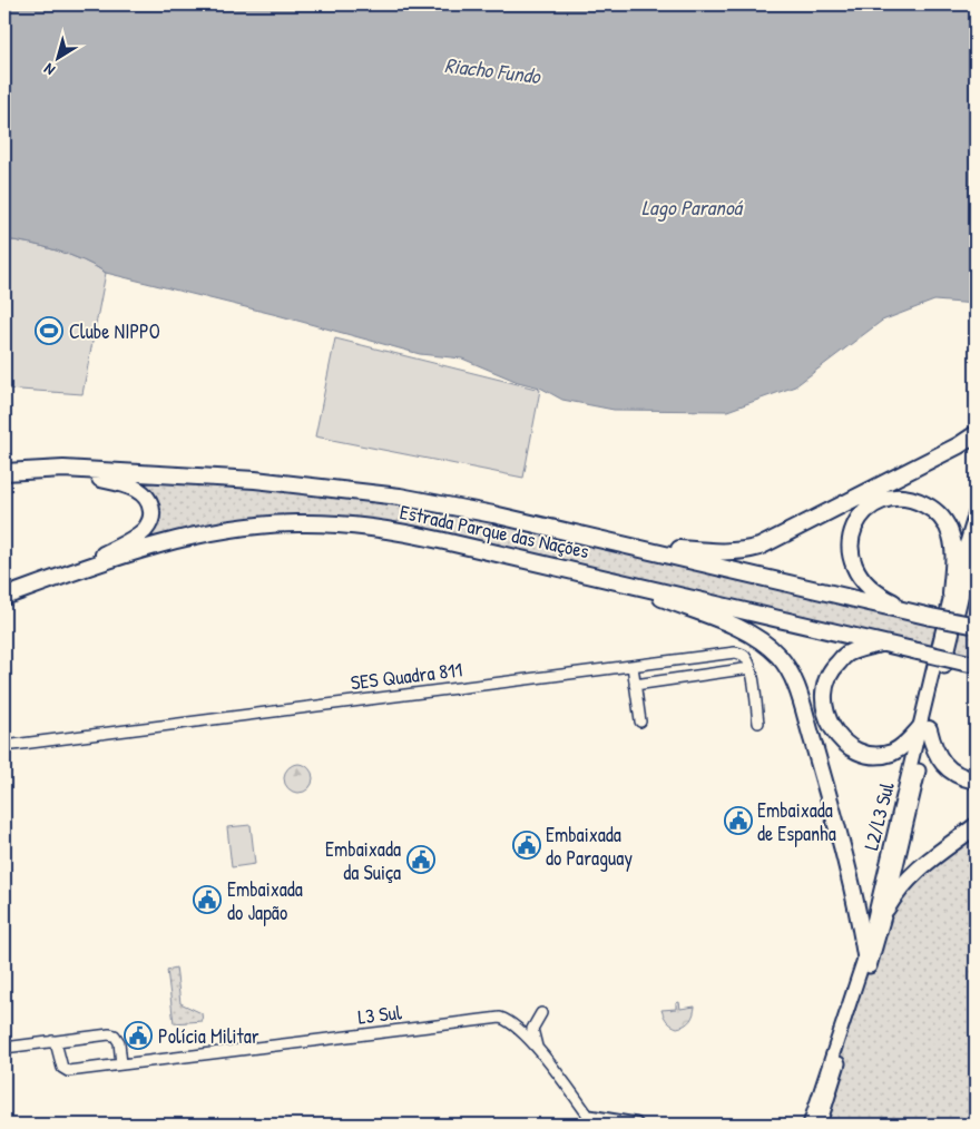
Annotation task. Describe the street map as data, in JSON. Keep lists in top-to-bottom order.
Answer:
{
  "streets": {
    "highway": ["Estrada Parque das Nações"],
    "main road": ["L2/L3 Sul"],
    "street": ["SES Quadra 811", "L3 Sul"]
  },
  "water": ["Riacho Fundo", "Lago Paranoá"],
  "places": {
    "sports": ["Clube NIPPO"],
    "public building": [
      "Embaixada de Espanha",
      "Embaixada do Paraguay",
      "Embaixada da Suiça",
      "Embaixada do Japão",
      "Polícia Militar"
    ]
  },
  "north": "bottom left"
}
